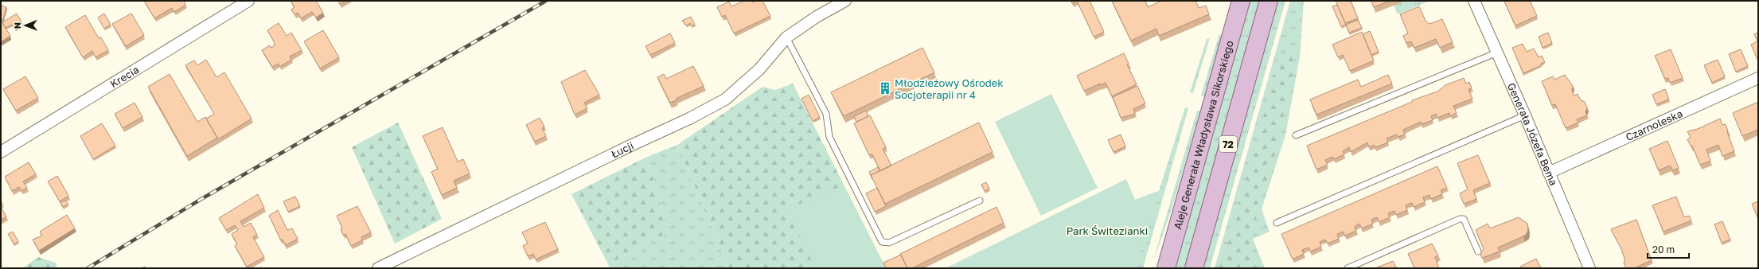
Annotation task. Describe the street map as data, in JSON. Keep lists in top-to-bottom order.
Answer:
{
  "streets": {
    "main road": ["Aleje Generała Władysława Sikorskiego", "72"],
    "street": [
      "Krecia",
      "Czarnoleska",
      "Generała Józefa Bema",
      "Łucji"
    ]
  },
  "crossings": [
    ["Czarnoleska", "Generała Józefa Bema"]
  ],
  "parks": ["Park Świtezianki"],
  "places": {
    "building": ["Młodzieżowy Ośrodek Socjoterapii nr 4"]
  },
  "scale_bar": "20 m",
  "north": "left"
}
